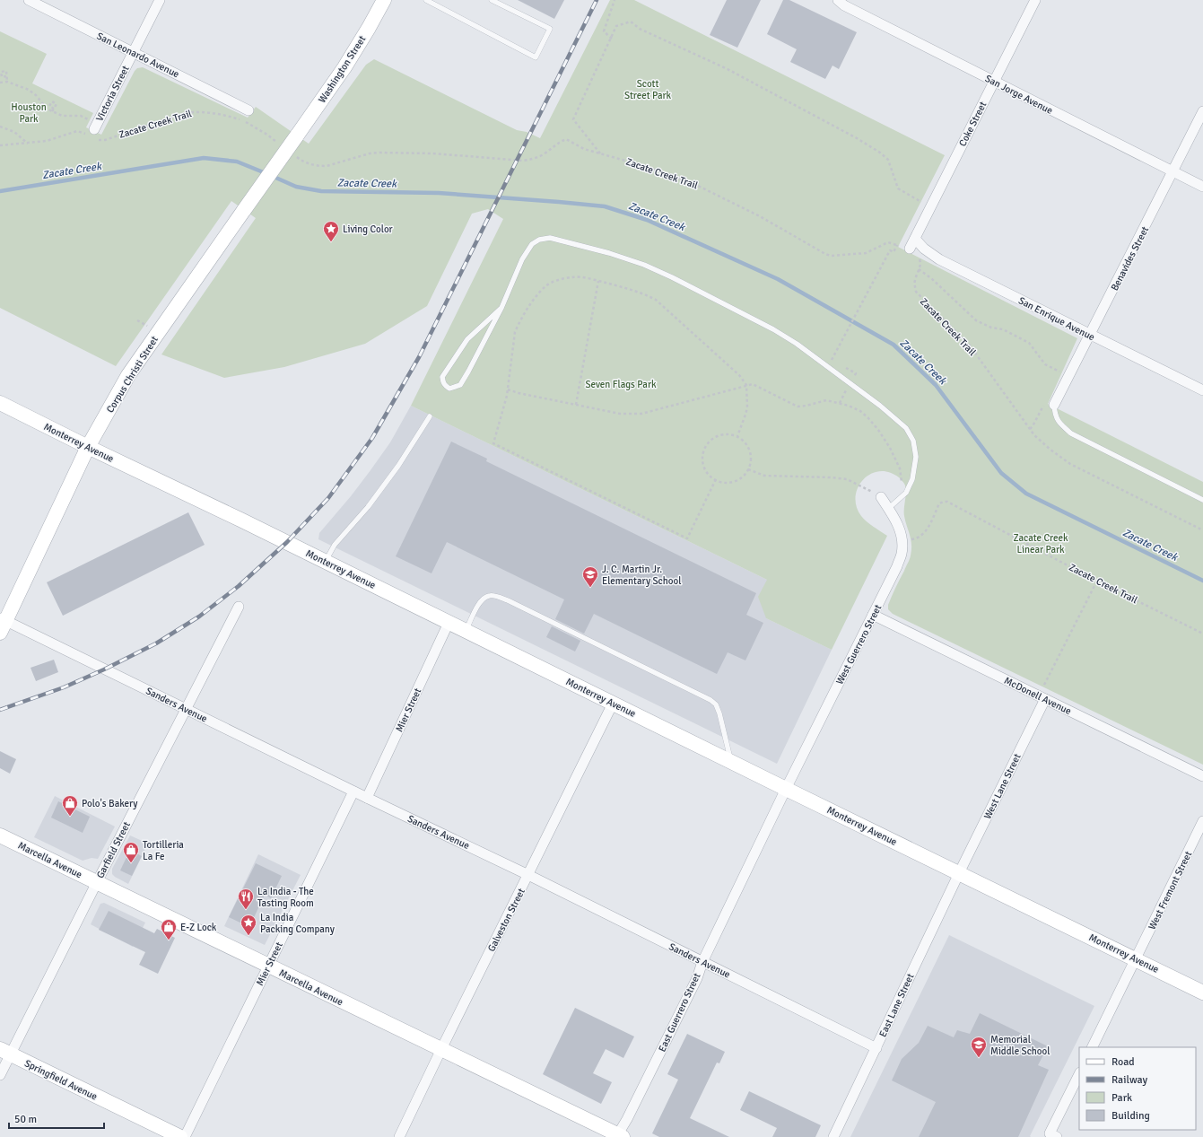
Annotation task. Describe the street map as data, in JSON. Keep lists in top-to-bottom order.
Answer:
{
  "streets": {
    "street": [
      "San Leonardo Avenue",
      "Washington Street",
      "Victoria Street",
      "San Jorge Avenue",
      "Coke Street",
      "Benavides Street",
      "San Enrique Avenue",
      "Corpus Christi Street",
      "Monterrey Avenue",
      "West Guerrero Street",
      "McDonell Avenue",
      "Sanders Avenue",
      "Mier Street",
      "West Lane Street",
      "Garfield Street",
      "Marcella Avenue",
      "West Fremont Street",
      "Galveston Street",
      "East Lane Street",
      "East Guerrero Street",
      "Springfield Avenue"
    ],
    "path": ["Zacate Creek Trail"]
  },
  "crossings": [
    ["San Leonardo Avenue", "Victoria Street"],
    ["Washington Street", "Corpus Christi Street"],
    ["San Jorge Avenue", "Coke Street"],
    ["San Jorge Avenue", "Benavides Street"],
    ["Zacate Creek Trail", "Coke Street"],
    ["Zacate Creek Trail", "West Guerrero Street"],
    ["Coke Street", "San Enrique Avenue"],
    ["Benavides Street", "San Enrique Avenue"],
    ["Corpus Christi Street", "Monterrey Avenue"],
    ["Corpus Christi Street", "Sanders Avenue"],
    ["Monterrey Avenue", "West Guerrero Street"],
    ["Monterrey Avenue", "Mier Street"],
    ["Monterrey Avenue", "West Lane Street"],
    ["Monterrey Avenue", "West Fremont Street"],
    ["Monterrey Avenue", "Galveston Street"],
    ["Monterrey Avenue", "East Lane Street"],
    ["Monterrey Avenue", "East Guerrero Street"],
    ["West Guerrero Street", "McDonell Avenue"],
    ["West Guerrero Street", "East Guerrero Street"],
    ["McDonell Avenue", "West Lane Street"],
    ["Sanders Avenue", "Mier Street"],
    ["Sanders Avenue", "Garfield Street"],
    ["Sanders Avenue", "Galveston Street"],
    ["Sanders Avenue", "East Lane Street"],
    ["Sanders Avenue", "East Guerrero Street"],
    ["Mier Street", "Marcella Avenue"],
    ["West Lane Street", "East Lane Street"],
    ["Garfield Street", "Marcella Avenue"],
    ["Garfield Street", "Springfield Avenue"],
    ["Marcella Avenue", "Galveston Street"],
    ["Marcella Avenue", "East Guerrero Street"]
  ],
  "water": ["Zacate Creek"],
  "parks": [
    "Scott Street Park",
    "Houston Park",
    "Seven Flags Park",
    "Zacate Creek Linear Park"
  ],
  "places": {
    "place": ["Living Color", "La India Packing Company"],
    "school or university": ["J. C. Martin Jr. Elementary School", "Memorial Middle School"],
    "shop": ["Polo's Bakery", "Tortilleria La Fe", "E-Z Lock"],
    "restaurant": ["La India - The Tasting Room"]
  },
  "legend": [
    "Road",
    "Railway",
    "Park",
    "Building"
  ],
  "scale_bar": "50 m"
}
